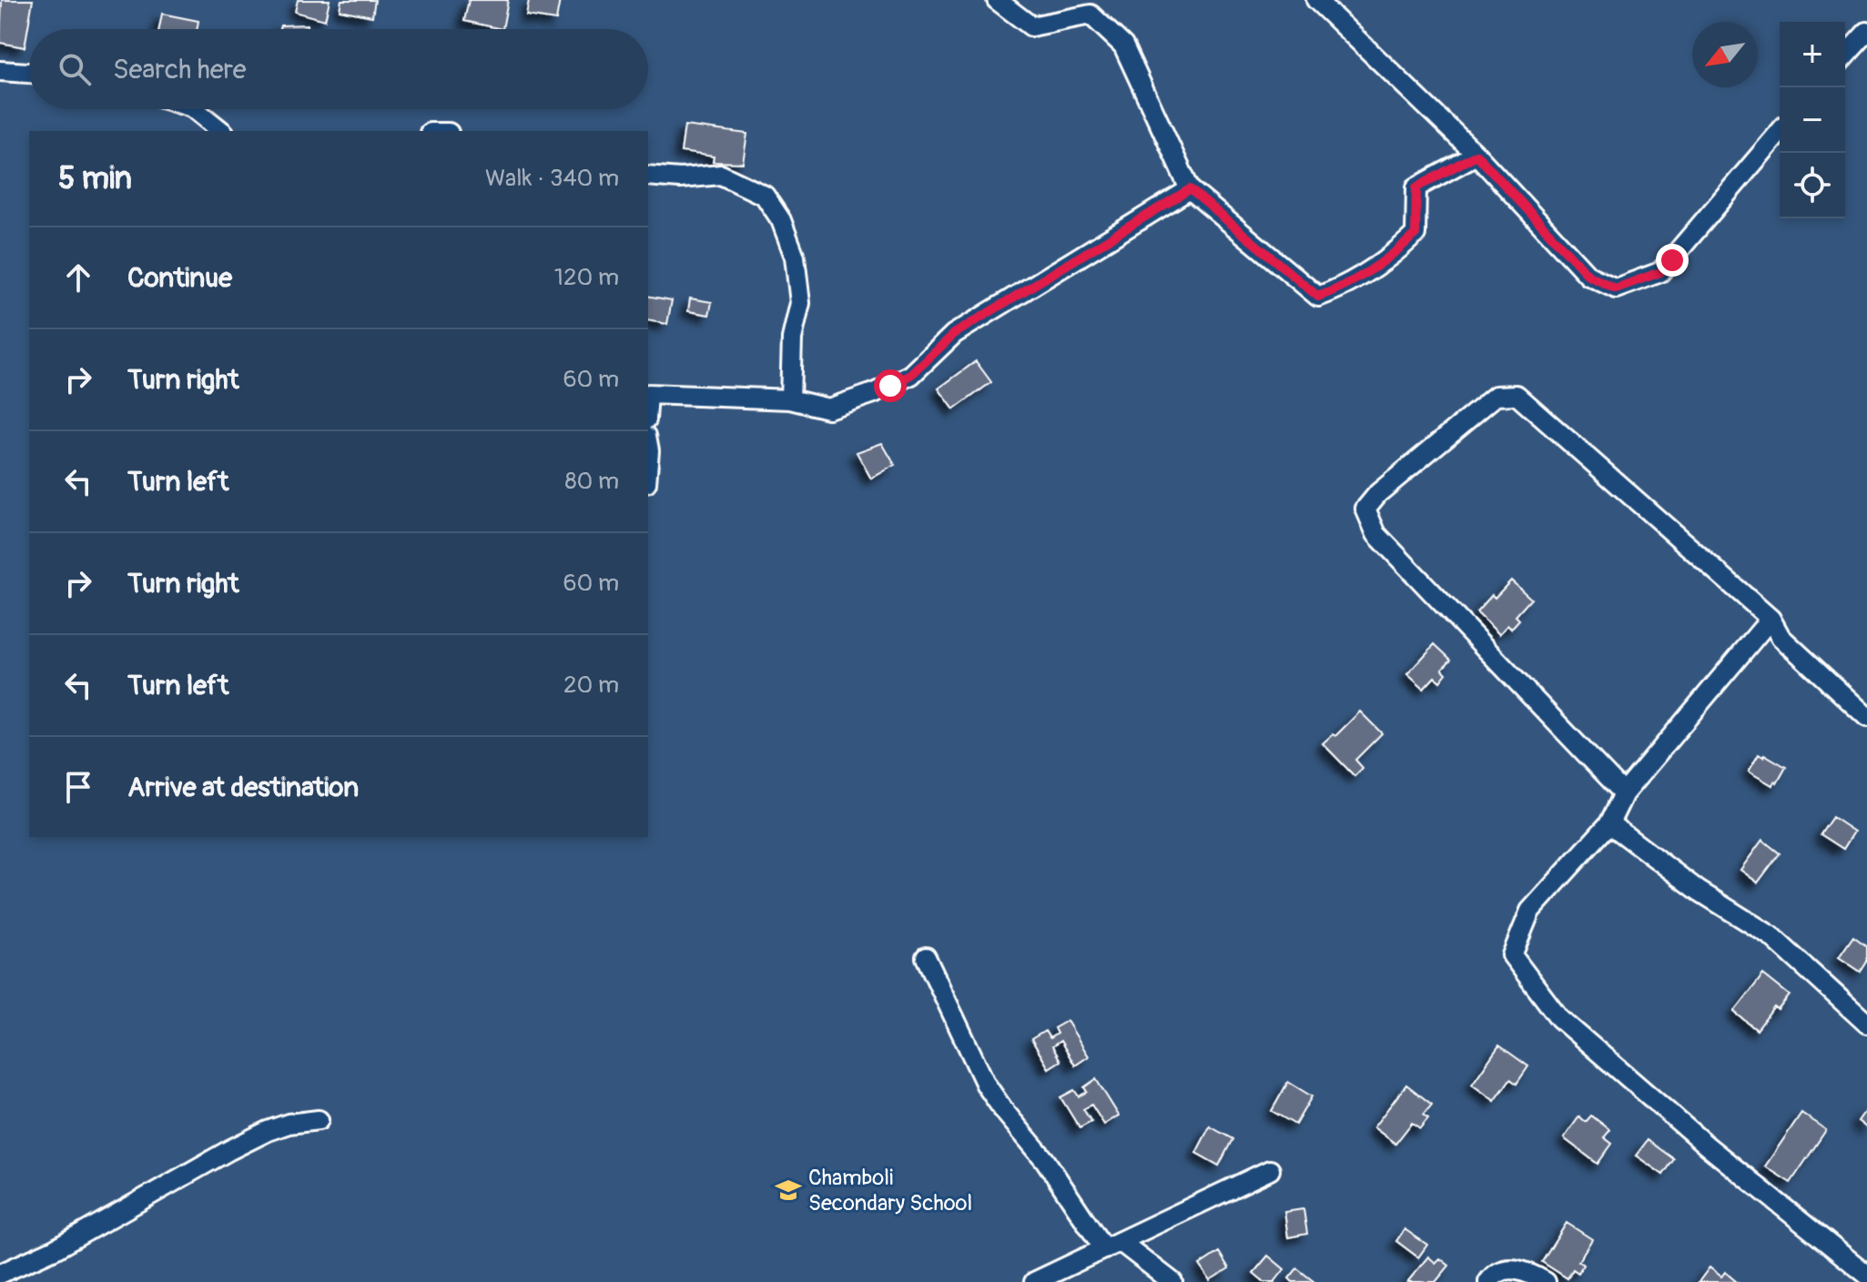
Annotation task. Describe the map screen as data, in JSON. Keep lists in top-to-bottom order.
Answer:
{
  "places": {
    "school or university": ["Chamboli Secondary School"]
  },
  "north": "bottom left",
  "page": {
    "map_buttons": ["+", "−"],
    "search": "Search here",
    "heading": ["5 min", "Walk · 340 m"],
    "list": [
      ["Continue", "120 m"],
      ["Turn right", "60 m"],
      ["Turn left", "80 m"],
      ["Turn right", "60 m"],
      ["Turn left", "20 m"],
      "Arrive at destination"
    ]
  }
}
